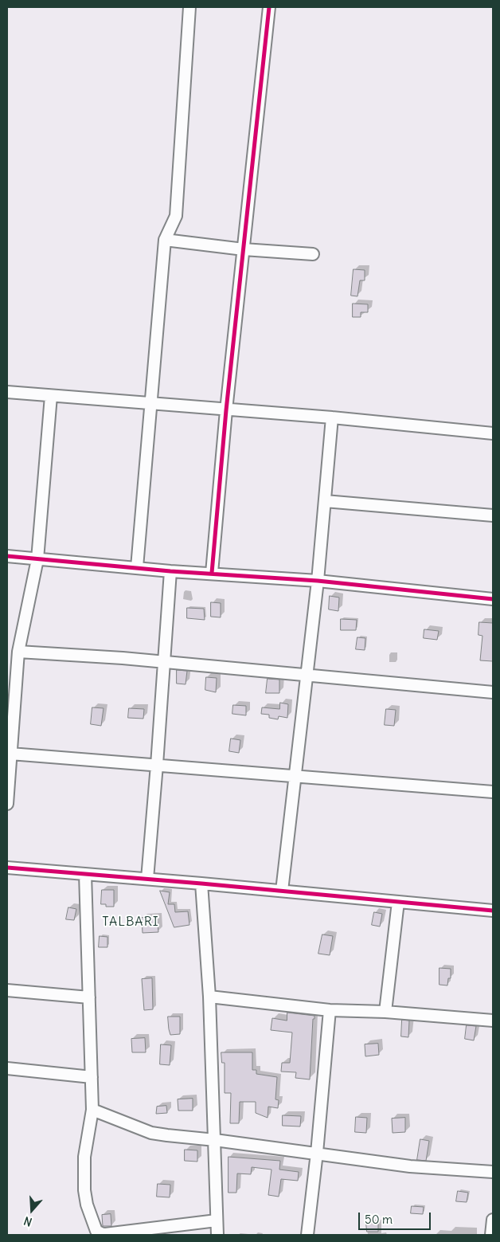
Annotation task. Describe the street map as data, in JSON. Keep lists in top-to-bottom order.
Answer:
{
  "districts": ["TALBARI"],
  "scale_bar": "50 m",
  "north": "bottom"
}
